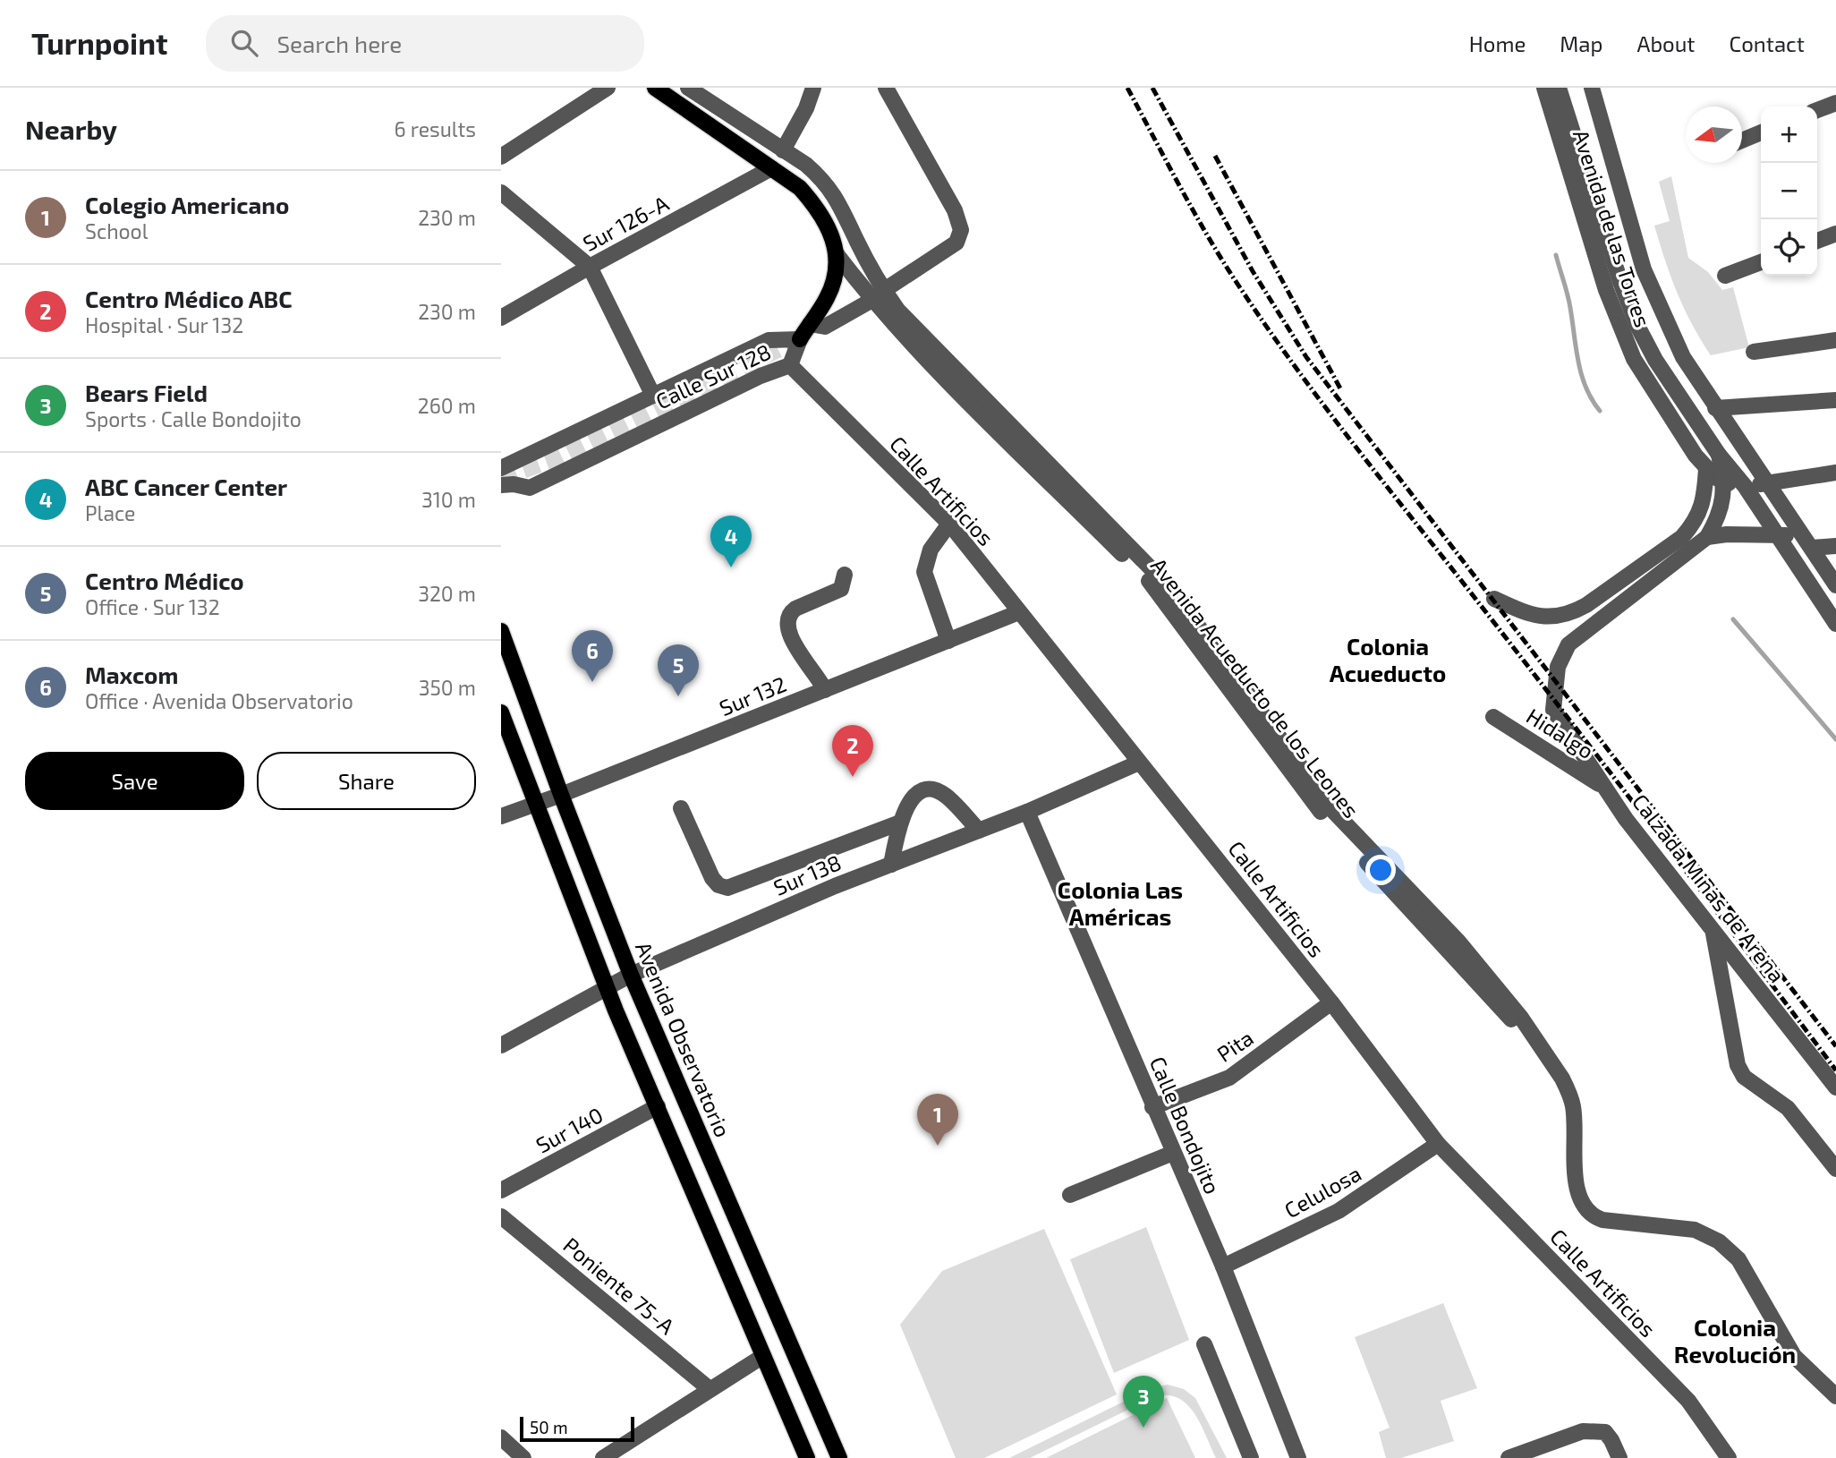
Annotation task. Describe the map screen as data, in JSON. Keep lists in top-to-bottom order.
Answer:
{
  "streets": {
    "main road": ["Avenida Observatorio"],
    "street": [
      "Sur 126-A",
      "Avenida de las Torres",
      "Calle Sur 128",
      "Calle Artificios",
      "Avenida Acueducto de los Leones",
      "Sur 132",
      "Hidalgo",
      "Sur 138",
      "Calzada Minas de Arena",
      "Pita",
      "Calle Bondojito",
      "Sur 140",
      "Celulosa",
      "Poniente 75-A"
    ]
  },
  "crossings": [
    ["Calle Sur 128", "Calle Artificios"],
    ["Calle Artificios", "Sur 132"],
    ["Calle Artificios", "Sur 138"],
    ["Calle Artificios", "Pita"],
    ["Calle Artificios", "Celulosa"],
    ["Sur 132", "Avenida Observatorio"],
    ["Hidalgo", "Calzada Minas de Arena"],
    ["Sur 138", "Avenida Observatorio"],
    ["Sur 138", "Calle Bondojito"],
    ["Pita", "Calle Bondojito"],
    ["Calle Bondojito", "Celulosa"]
  ],
  "districts": ["Colonia Acueducto", "Colonia Las Américas", "Colonia Revolución"],
  "scale_bar": "50 m",
  "north": "left",
  "page": {
    "header": "Turnpoint",
    "search": "Search here",
    "nav": [
      "Home",
      "Map",
      "About",
      "Contact"
    ],
    "heading": ["Nearby", "6 results"],
    "map_buttons": ["+", "−"],
    "list": [
      {
        "mark": "1",
        "name": "Colegio Americano",
        "note": "School",
        "value": "230 m"
      },
      {
        "mark": "2",
        "name": "Centro Médico ABC",
        "note": "Hospital · Sur 132",
        "value": "230 m"
      },
      {
        "mark": "3",
        "name": "Bears Field",
        "note": "Sports · Calle Bondojito",
        "value": "260 m"
      },
      {
        "mark": "4",
        "name": "ABC Cancer Center",
        "note": "Place",
        "value": "310 m"
      },
      {
        "mark": "5",
        "name": "Centro Médico",
        "note": "Office · Sur 132",
        "value": "320 m"
      },
      {
        "mark": "6",
        "name": "Maxcom",
        "note": "Office · Avenida Observatorio",
        "value": "350 m"
      }
    ],
    "pins": [
      "4",
      "6",
      "5",
      "2",
      "1",
      "3"
    ],
    "buttons": ["Save", "Share"],
    "scale": "50 m"
  }
}
